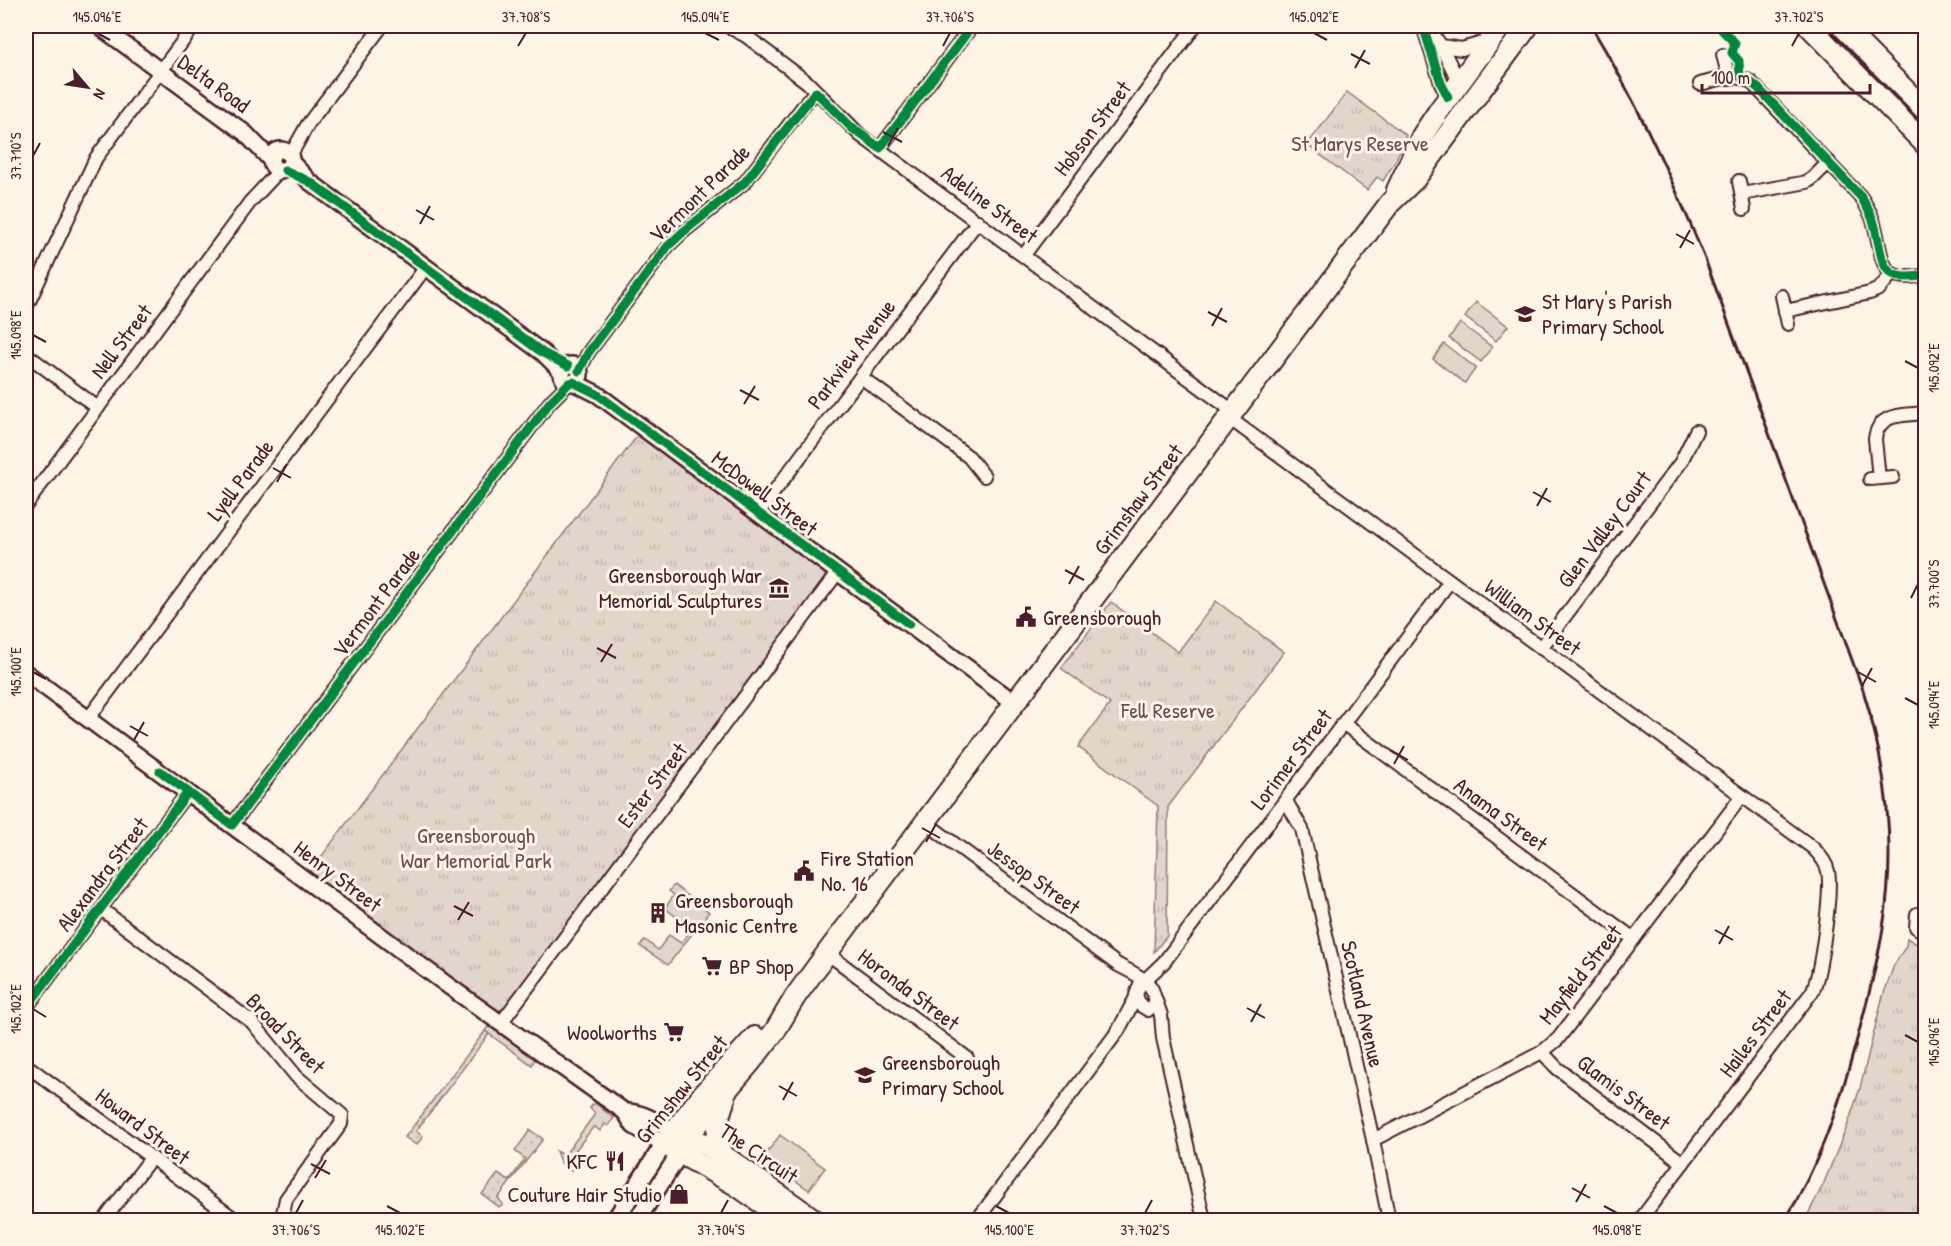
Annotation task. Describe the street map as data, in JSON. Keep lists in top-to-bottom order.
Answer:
{
  "streets": {
    "main road": ["Grimshaw Street", "The Circuit"],
    "street": [
      "Delta Road",
      "Hobson Street",
      "Vermont Parade",
      "Adeline Street",
      "Nell Street",
      "Parkview Avenue",
      "Lyell Parade",
      "McDowell Street",
      "Glen Valley Court",
      "William Street",
      "Lorimer Street",
      "Ester Street",
      "Anama Street",
      "Alexandra Street",
      "Henry Street",
      "Jessop Street",
      "Mayfield Street",
      "Horonda Street",
      "Scotland Avenue",
      "Broad Street",
      "Hailes Street",
      "Glamis Street",
      "Howard Street"
    ]
  },
  "crossings": [
    ["Delta Road", "Nell Street"],
    ["Delta Road", "McDowell Street"],
    ["Hobson Street", "Adeline Street"],
    ["Vermont Parade", "Adeline Street"],
    ["Vermont Parade", "McDowell Street"],
    ["Vermont Parade", "Henry Street"],
    ["Adeline Street", "Parkview Avenue"],
    ["Adeline Street", "Grimshaw Street"],
    ["Adeline Street", "William Street"],
    ["Nell Street", "McDowell Street"],
    ["Parkview Avenue", "McDowell Street"],
    ["Lyell Parade", "McDowell Street"],
    ["Lyell Parade", "Henry Street"],
    ["McDowell Street", "Grimshaw Street"],
    ["McDowell Street", "Ester Street"],
    ["Grimshaw Street", "William Street"],
    ["Grimshaw Street", "Henry Street"],
    ["Grimshaw Street", "Jessop Street"],
    ["Grimshaw Street", "Horonda Street"],
    ["Grimshaw Street", "The Circuit"],
    ["Glen Valley Court", "William Street"],
    ["William Street", "Lorimer Street"],
    ["William Street", "Mayfield Street"],
    ["William Street", "Hailes Street"],
    ["Lorimer Street", "Anama Street"],
    ["Lorimer Street", "Jessop Street"],
    ["Lorimer Street", "Scotland Avenue"],
    ["Ester Street", "Henry Street"],
    ["Anama Street", "Mayfield Street"],
    ["Alexandra Street", "Henry Street"],
    ["Alexandra Street", "Broad Street"],
    ["Henry Street", "The Circuit"],
    ["Mayfield Street", "Scotland Avenue"],
    ["Mayfield Street", "Glamis Street"],
    ["Hailes Street", "Glamis Street"]
  ],
  "parks": ["St Marys Reserve", "Fell Reserve", "Greensborough War Memorial Park"],
  "places": {
    "school or university": ["St Mary's Parish Primary School", "Greensborough Primary School"],
    "museum": ["Greensborough War Memorial Sculptures"],
    "public building": ["Greensborough", "Fire Station No. 16"],
    "building": ["Greensborough Masonic Centre"],
    "supermarket": ["BP Shop", "Woolworths"],
    "restaurant": ["KFC"],
    "shop": ["Couture Hair Studio"]
  },
  "scale_bar": "100 m",
  "north": "bottom right",
  "coordinates": [
    "145.096°E",
    "37.708°S",
    "145.094°E",
    "37.706°S",
    "145.092°E",
    "37.702°S",
    "37.710°S",
    "145.098°E",
    "37.700°S",
    "145.100°E",
    "145.102°E",
    "37.704°S"
  ]
}
